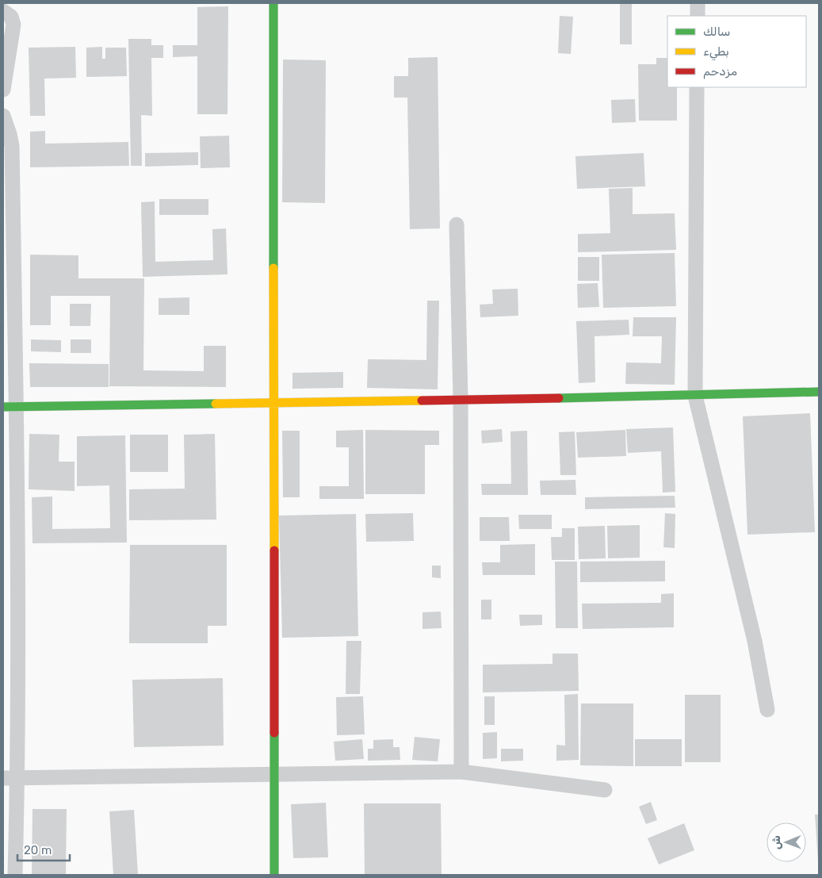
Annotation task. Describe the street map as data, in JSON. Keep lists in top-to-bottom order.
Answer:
{
  "legend": ["سالك", "بطيء", "مزدحم"],
  "scale_bar": "20 m",
  "north": "left"
}
